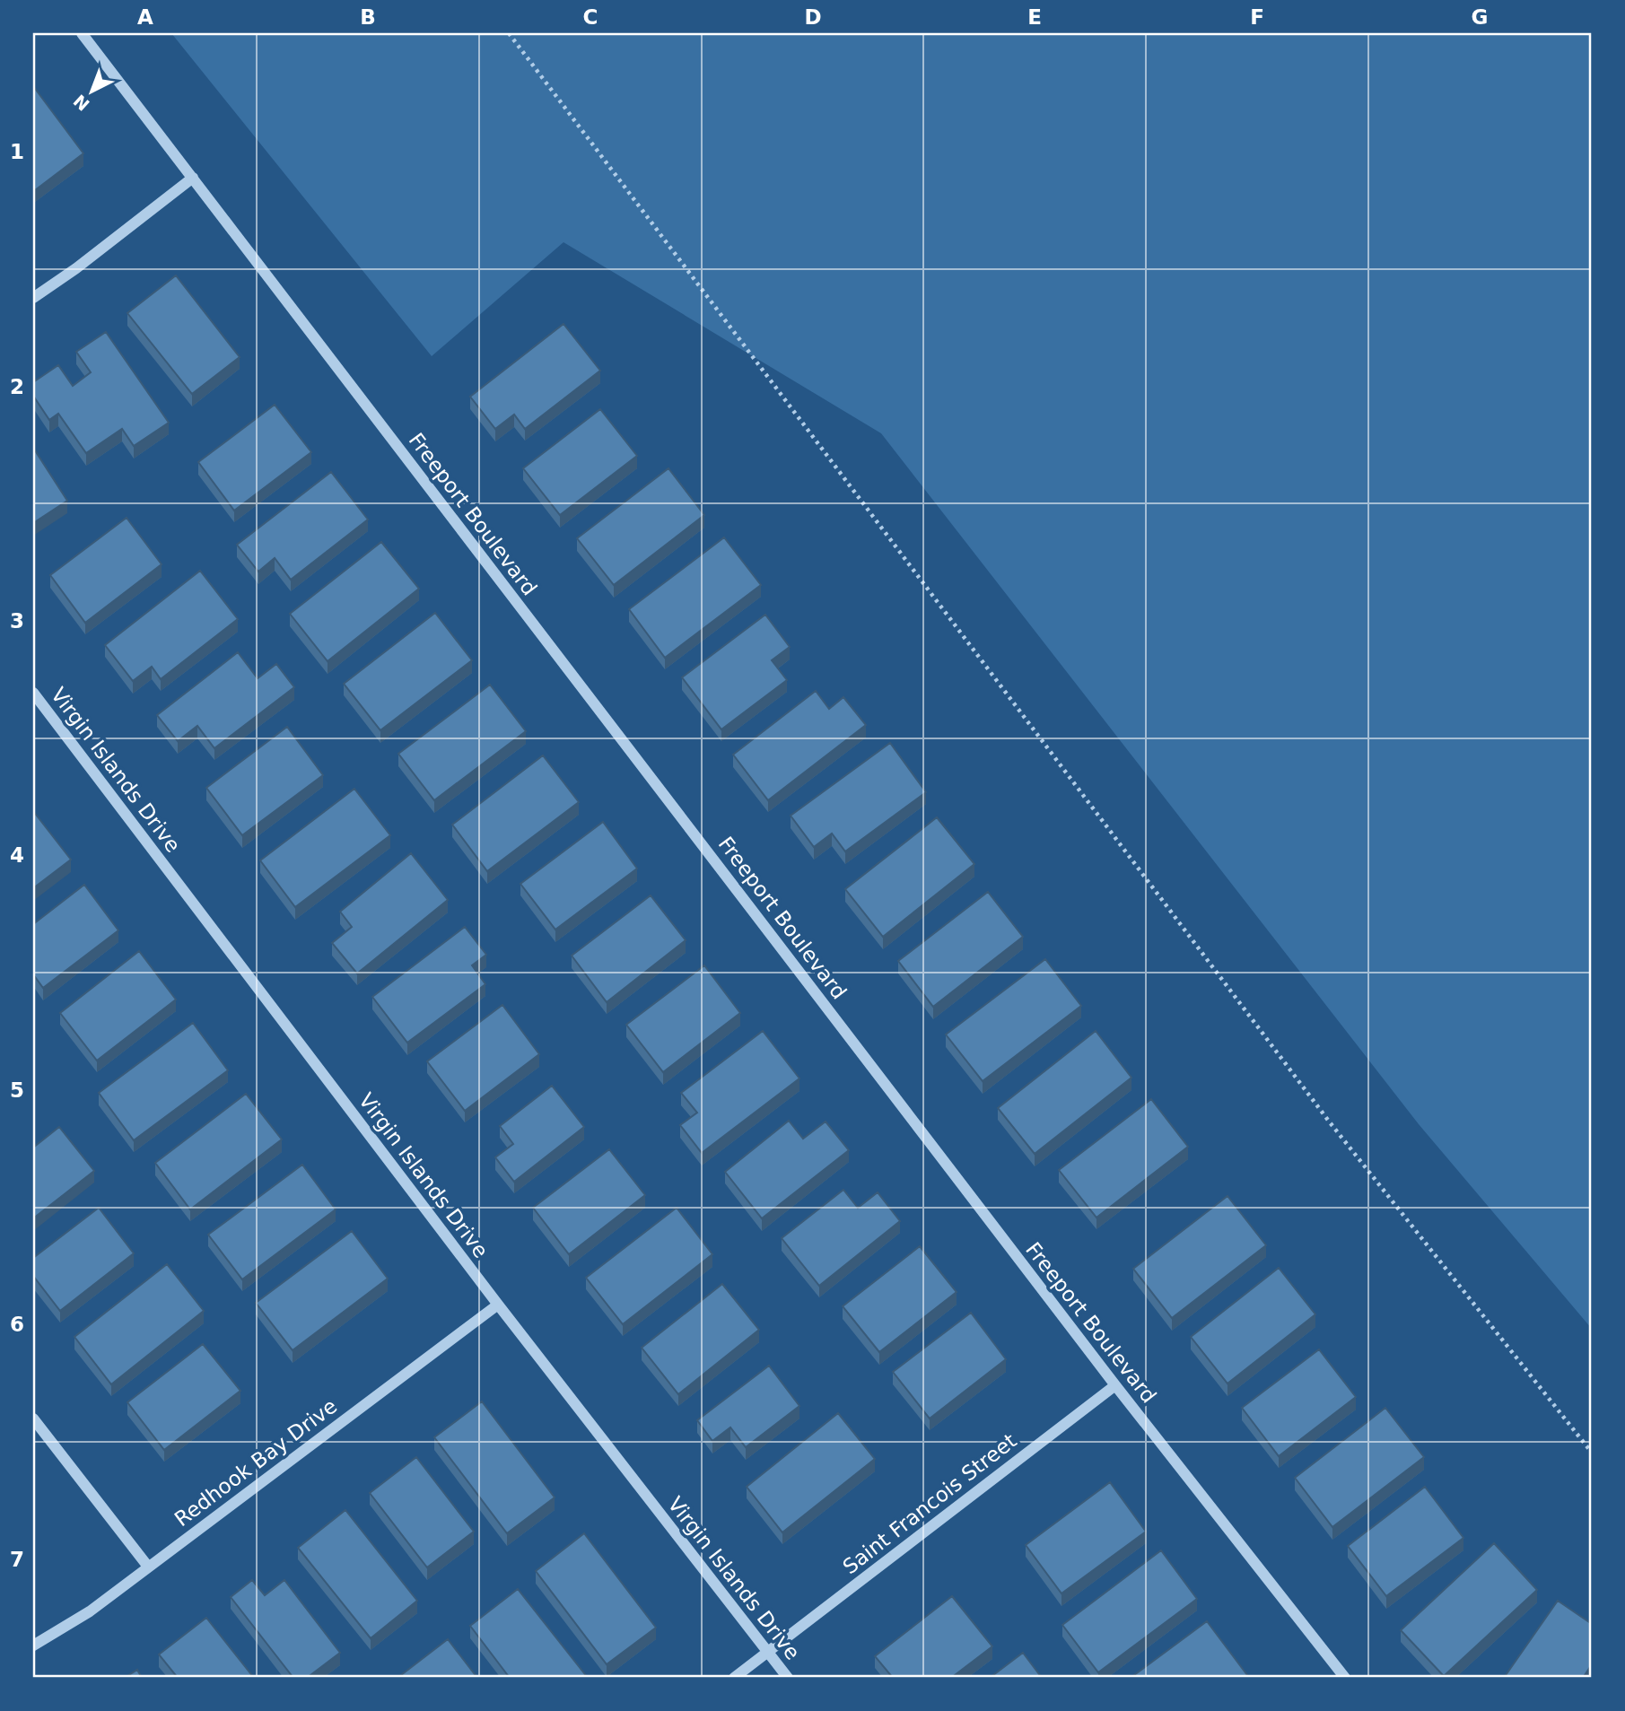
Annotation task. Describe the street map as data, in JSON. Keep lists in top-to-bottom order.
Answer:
{
  "streets": {
    "street": [
      "Freeport Boulevard",
      "Virgin Islands Drive",
      "Redhook Bay Drive",
      "Saint Francois Street"
    ]
  },
  "crossings": [
    ["Freeport Boulevard", "Saint Francois Street"],
    ["Virgin Islands Drive", "Redhook Bay Drive"],
    ["Virgin Islands Drive", "Saint Francois Street"]
  ],
  "north": "bottom left",
  "grid": {
    "columns": [
      "A",
      "B",
      "C",
      "D",
      "E",
      "F",
      "G"
    ],
    "rows": [
      "1",
      "2",
      "3",
      "4",
      "5",
      "6",
      "7"
    ]
  }
}
